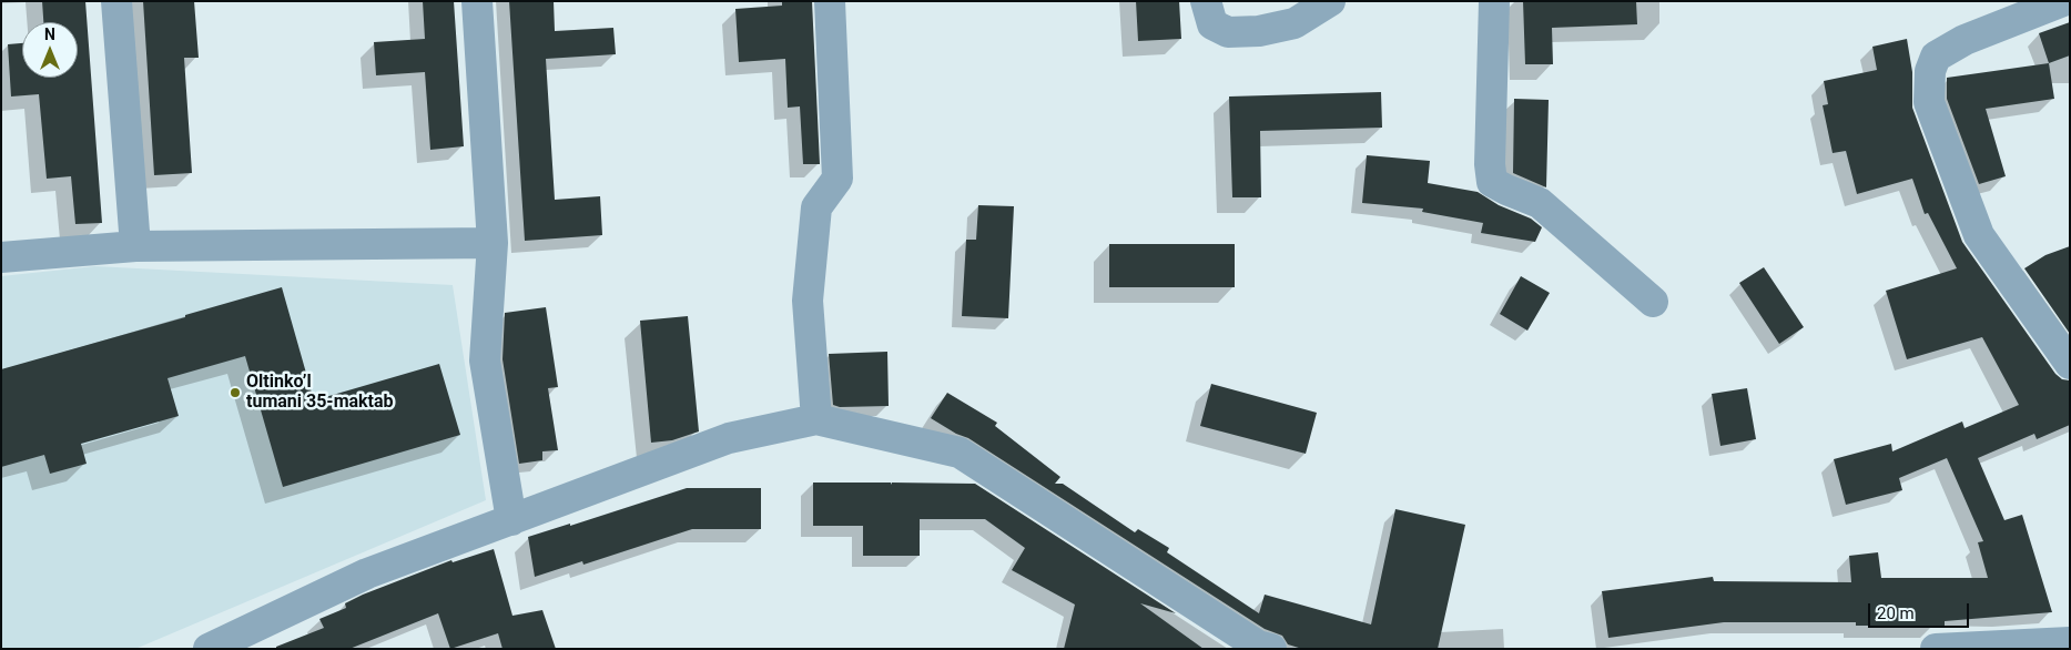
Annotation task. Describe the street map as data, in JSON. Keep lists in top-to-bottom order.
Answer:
{
  "places": ["Oltinko’l tumani 35-maktab"],
  "scale_bar": "20 m",
  "north": "top"
}
